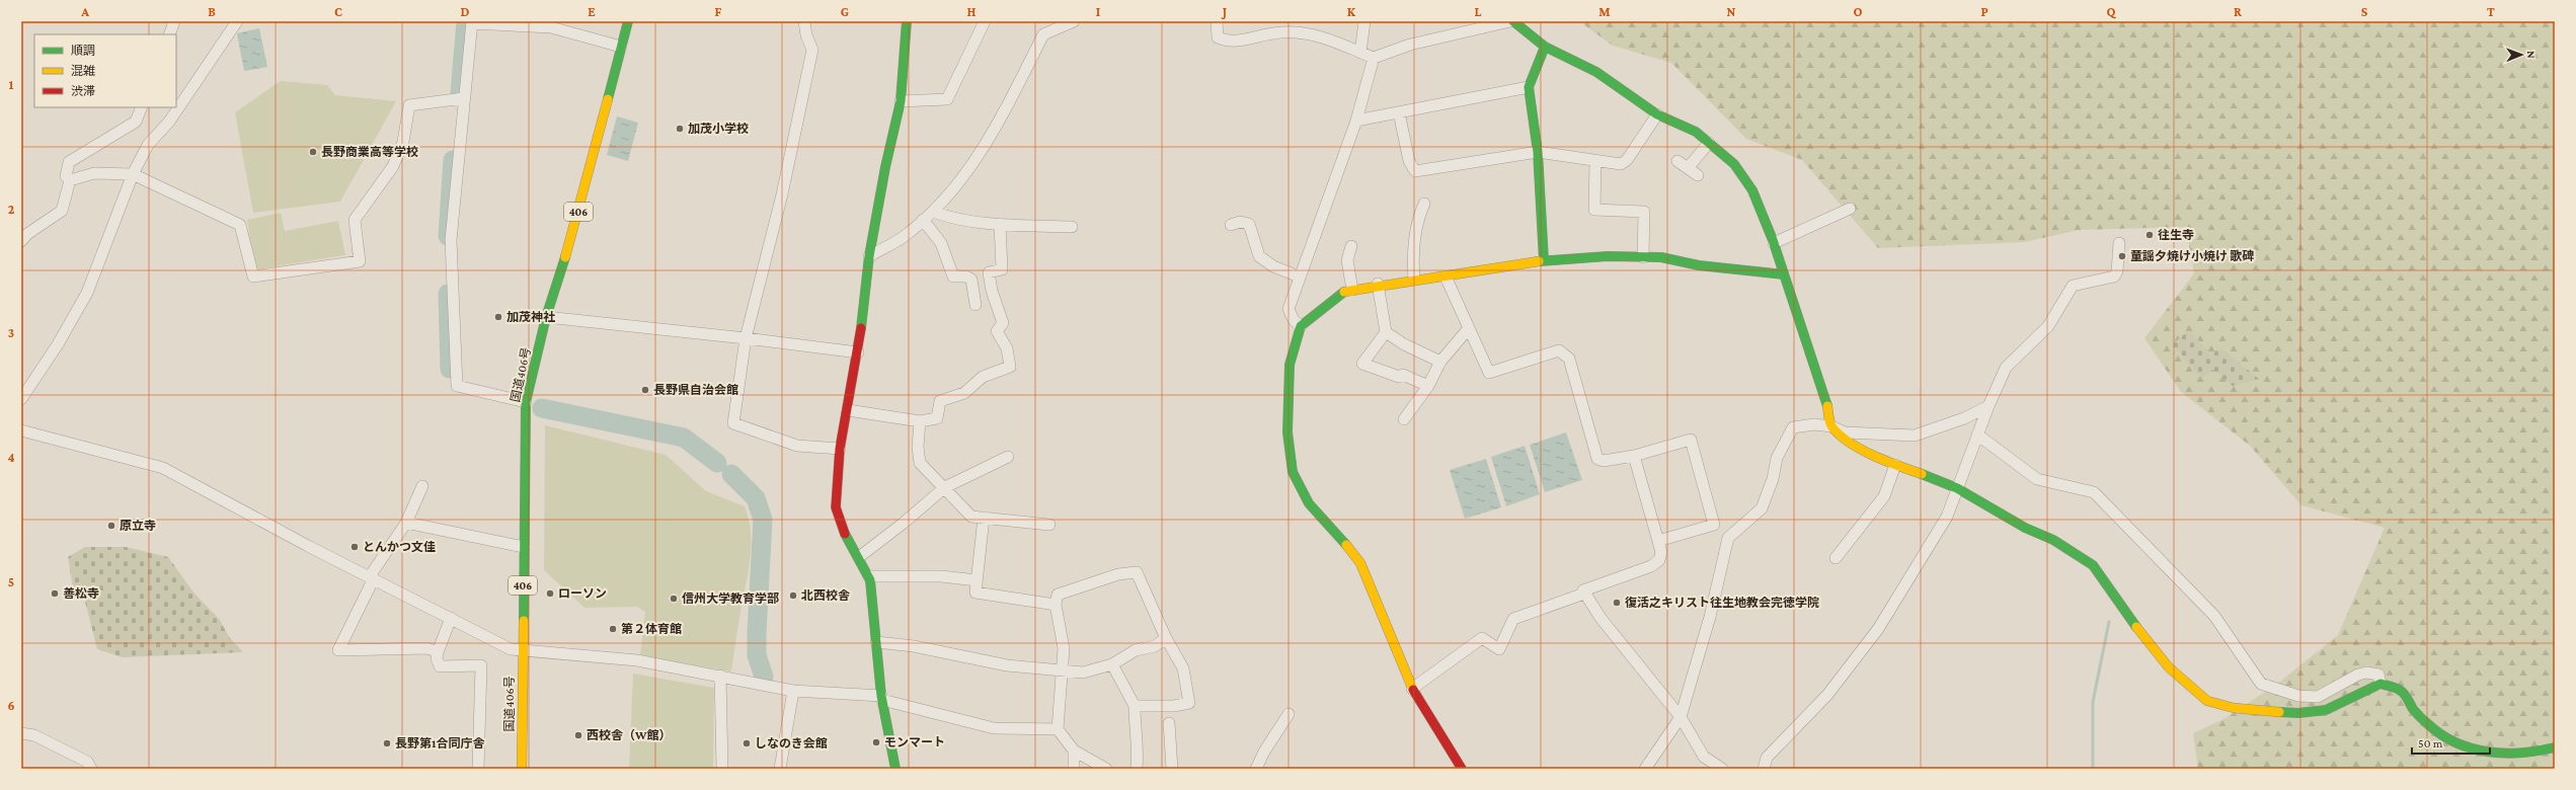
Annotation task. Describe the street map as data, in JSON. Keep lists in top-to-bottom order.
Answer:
{
  "streets": {
    "main road": ["406", "国道406号"]
  },
  "places": [
    "加茂小学校",
    "長野商業高等学校",
    "往生寺",
    "童謡夕焼け小焼け 歌碑",
    "加茂神社",
    "長野県自治会館",
    "原立寺",
    "とんかつ文佳",
    "善松寺",
    "ローソン",
    "北西校舎",
    "信州大学教育学部",
    "復活之キリスト往生地教会完徳学院",
    "第２体育館",
    "西校舎（W館）",
    "モンマート",
    "長野第1合同庁舎",
    "しなのき会館"
  ],
  "legend": ["順調", "混雑", "渋滞"],
  "scale_bar": "50 m",
  "north": "right",
  "grid": {
    "columns": [
      "A",
      "B",
      "C",
      "D",
      "E",
      "F",
      "G",
      "H",
      "I",
      "J",
      "K",
      "L",
      "M",
      "N",
      "O",
      "P",
      "Q",
      "R",
      "S",
      "T"
    ],
    "rows": [
      "1",
      "2",
      "3",
      "4",
      "5",
      "6"
    ]
  }
}
